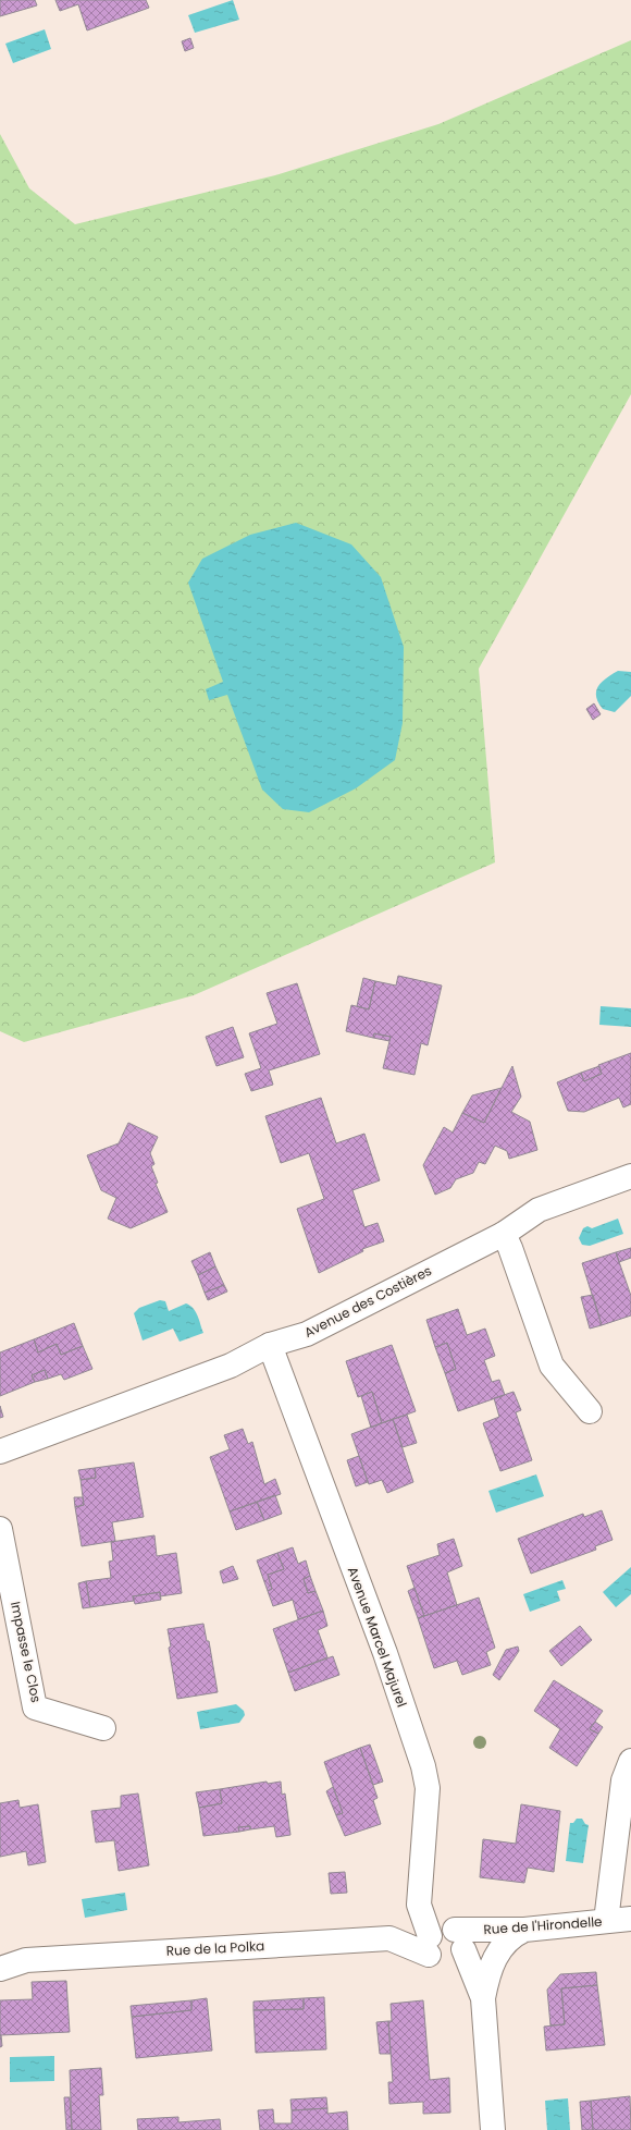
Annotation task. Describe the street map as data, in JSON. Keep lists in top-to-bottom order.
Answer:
{
  "streets": {
    "street": [
      "Avenue des Costières",
      "Avenue Marcel Majurel",
      "Impasse le Clos",
      "Rue de l'Hirondelle",
      "Rue de la Polka"
    ]
  },
  "crossings": [
    ["Avenue des Costières", "Avenue Marcel Majurel"],
    ["Avenue Marcel Majurel", "Rue de l'Hirondelle"],
    ["Avenue Marcel Majurel", "Rue de la Polka"],
    ["Rue de l'Hirondelle", "Rue de la Polka"]
  ]
}
